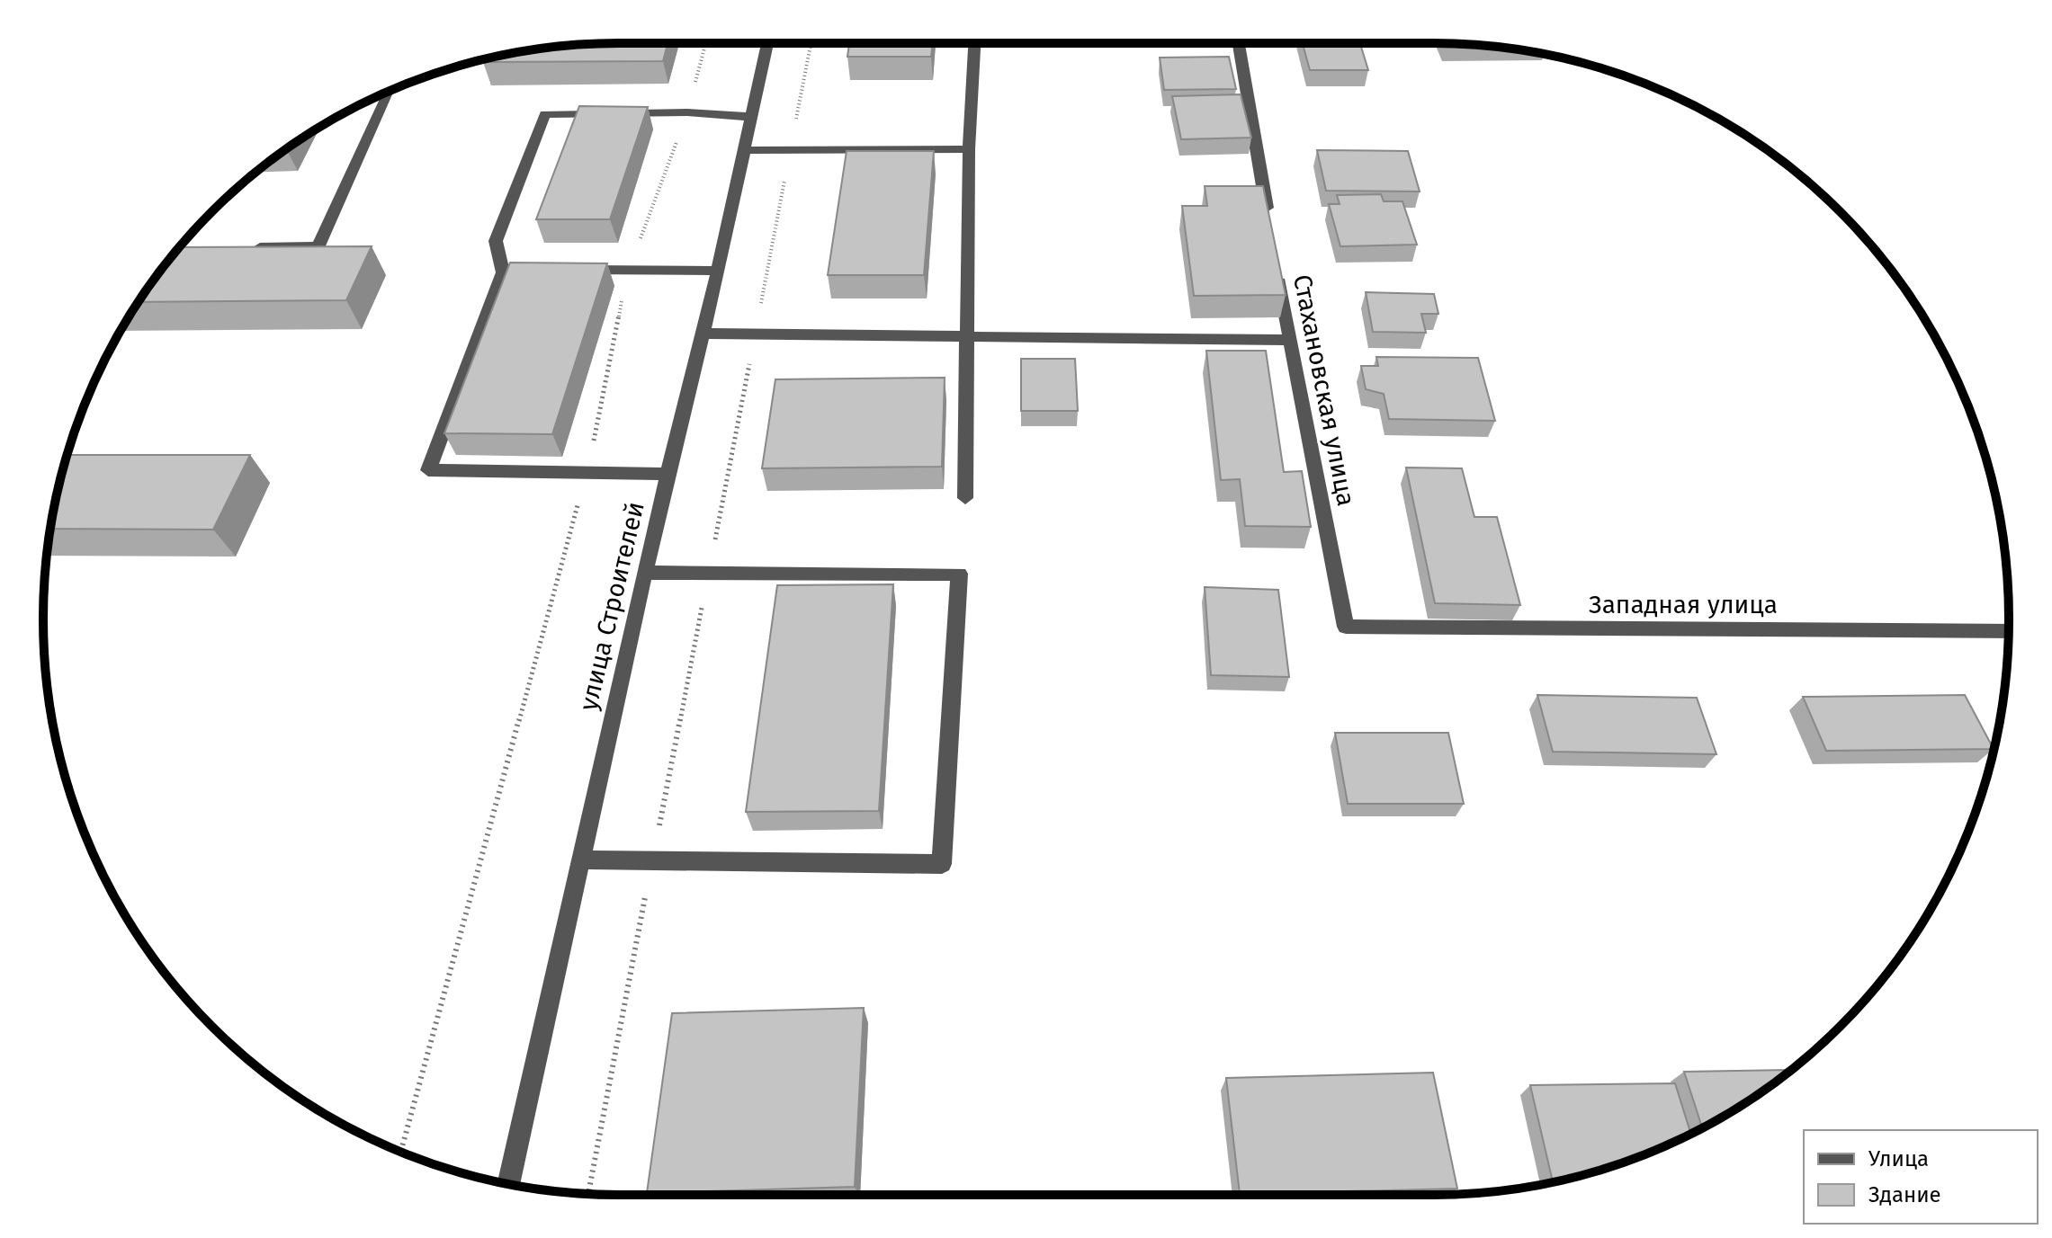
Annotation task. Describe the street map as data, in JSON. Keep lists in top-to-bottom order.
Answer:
{
  "streets": {
    "street": ["Стахановская улица", "Западная улица", "улица Строителей"]
  },
  "crossings": [
    ["Стахановская улица", "Западная улица"]
  ],
  "legend": ["Улица", "Здание"]
}
